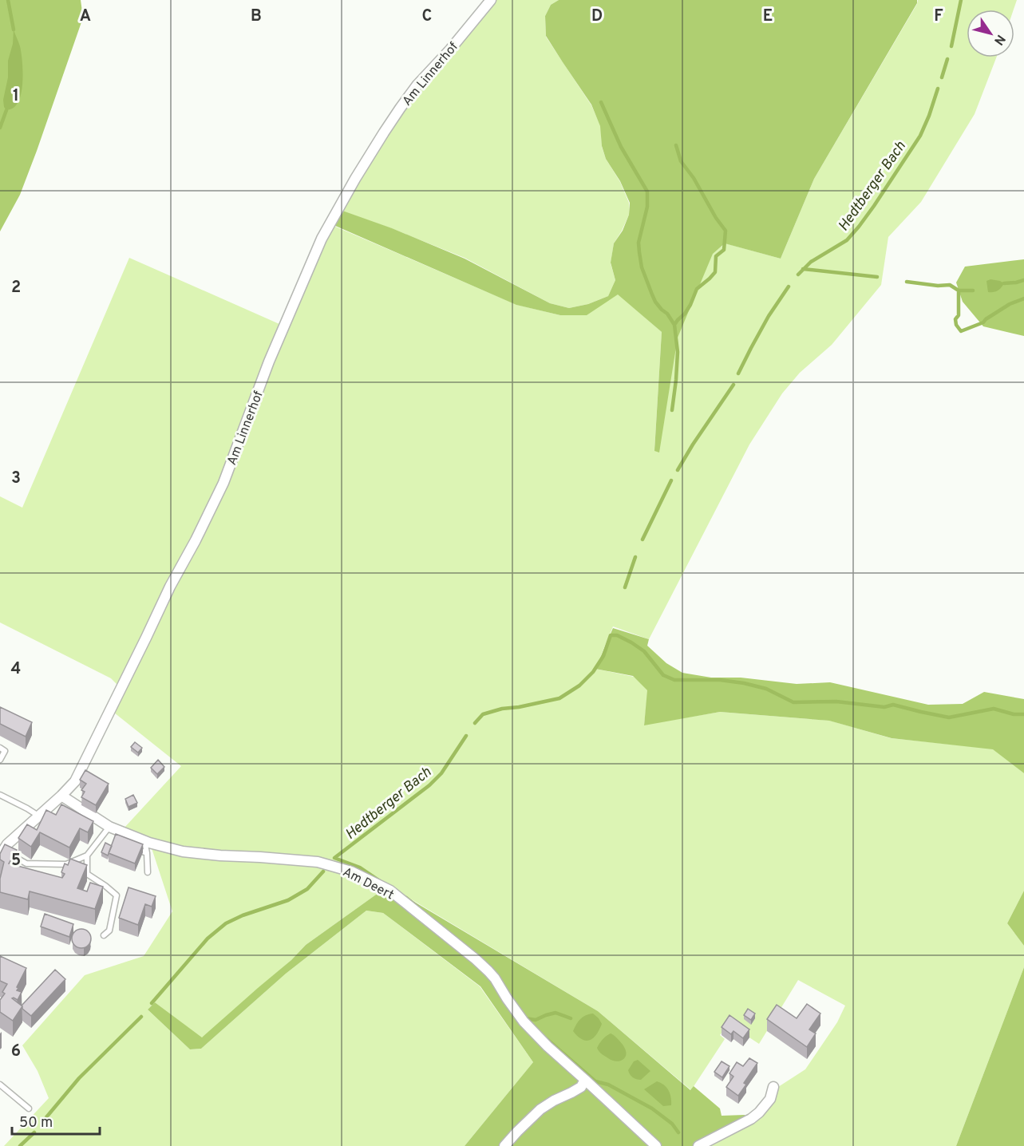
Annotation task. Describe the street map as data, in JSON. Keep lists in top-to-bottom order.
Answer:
{
  "streets": {
    "street": ["Am Linnerhof", "Am Deert"]
  },
  "crossings": [
    ["Am Linnerhof", "Am Deert"]
  ],
  "water": ["Hedtberger Bach"],
  "scale_bar": "50 m",
  "north": "bottom right",
  "grid": {
    "columns": [
      "A",
      "B",
      "C",
      "D",
      "E",
      "F"
    ],
    "rows": [
      "1",
      "2",
      "3",
      "4",
      "5",
      "6"
    ]
  }
}
